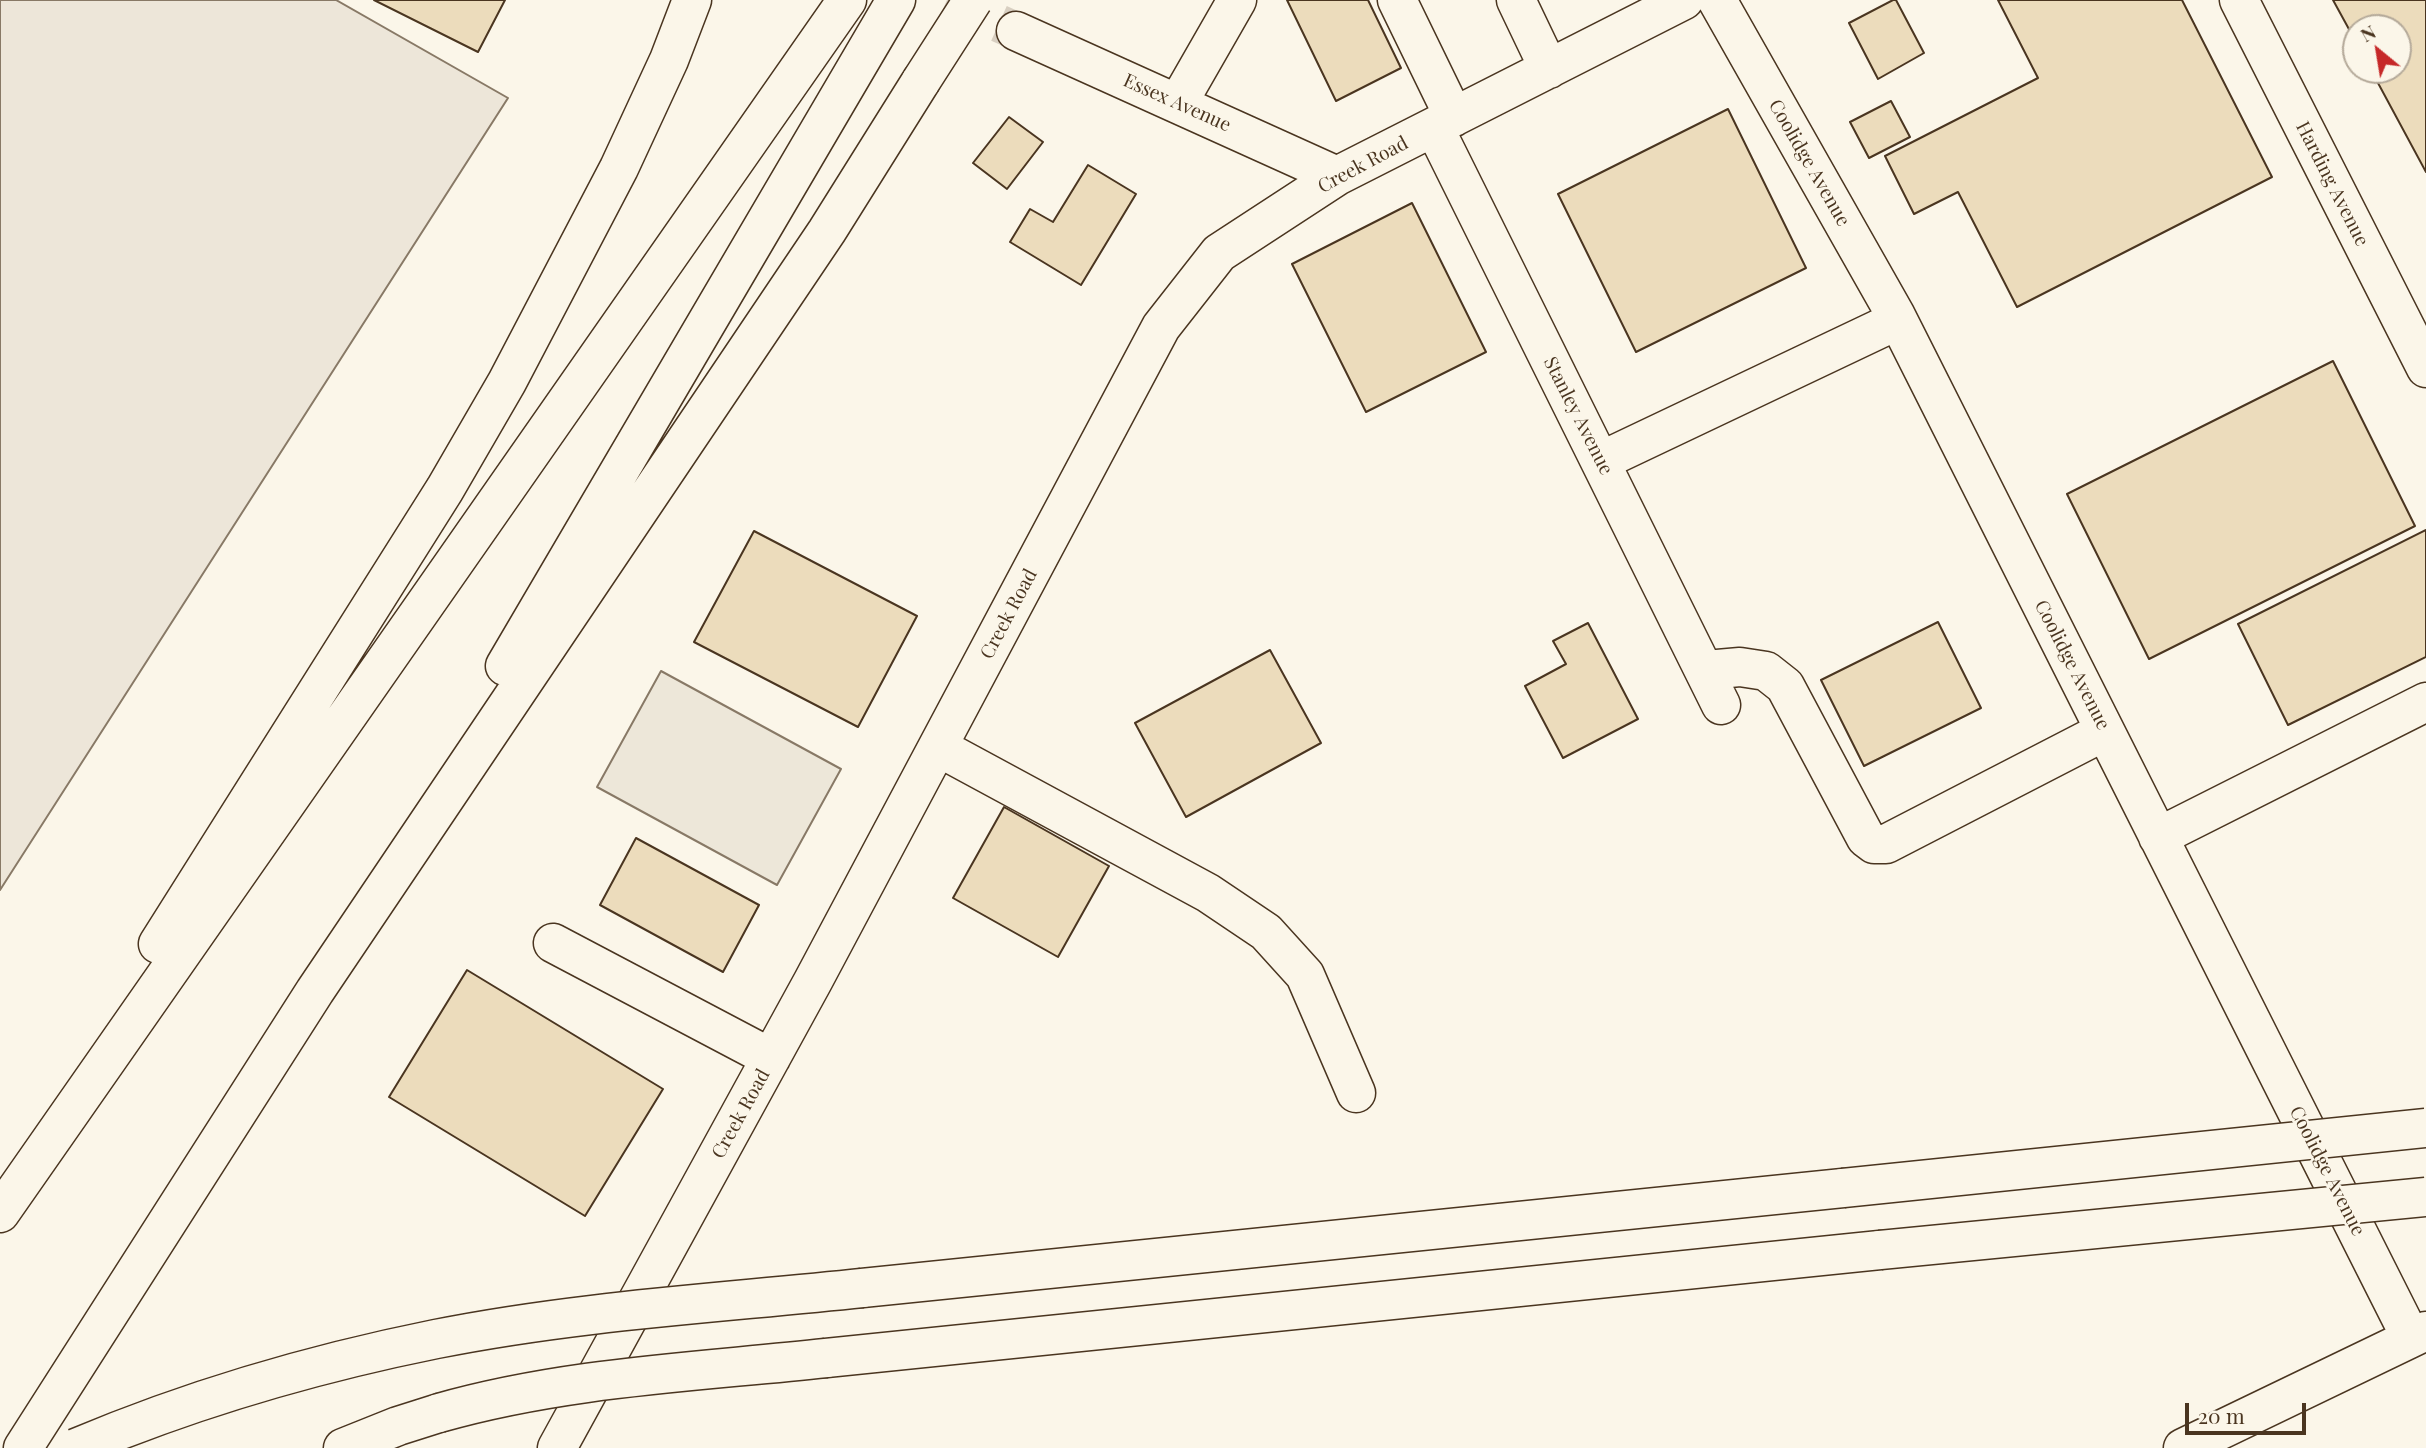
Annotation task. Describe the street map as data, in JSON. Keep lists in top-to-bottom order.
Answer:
{
  "streets": {
    "main road": [
      "Essex Avenue",
      "Coolidge Avenue",
      "Creek Road",
      "Harding Avenue",
      "Stanley Avenue"
    ]
  },
  "crossings": [
    ["Essex Avenue", "Creek Road"],
    ["Creek Road", "Stanley Avenue"]
  ],
  "scale_bar": "20 m",
  "north": "top left"
}
